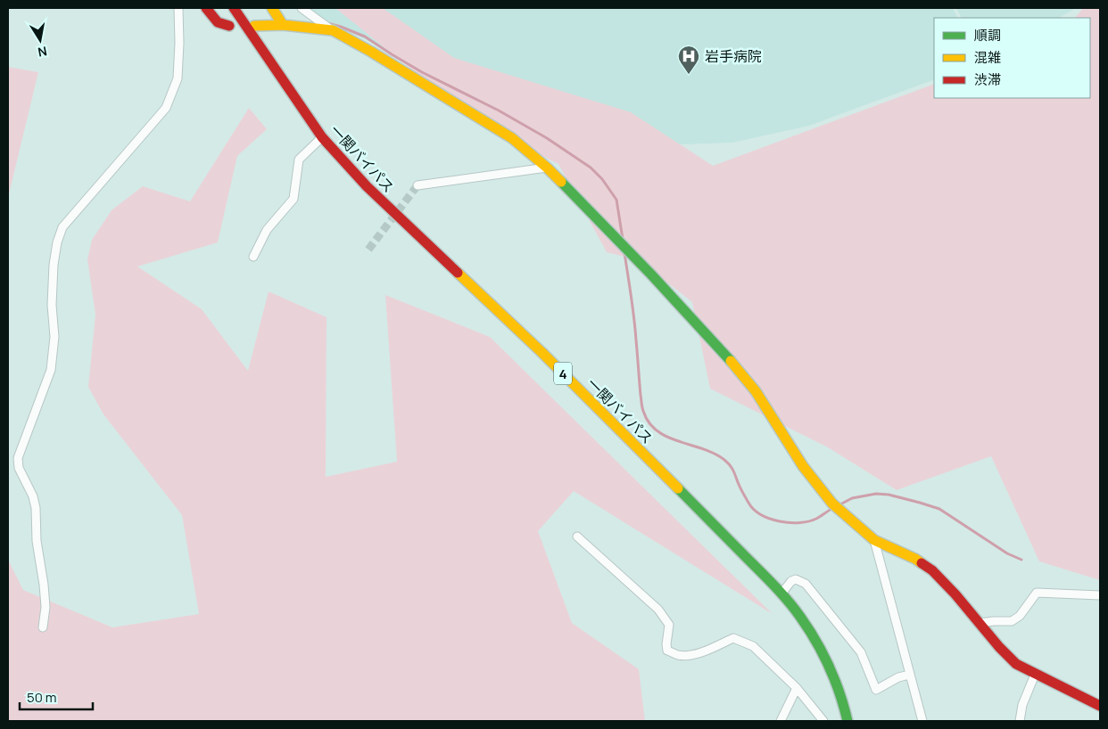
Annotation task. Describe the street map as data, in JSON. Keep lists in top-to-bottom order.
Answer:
{
  "streets": {
    "main road": ["一関バイパス", "4"]
  },
  "places": {
    "hospital": ["岩手病院"]
  },
  "legend": ["順調", "混雑", "渋滞"],
  "scale_bar": "50 m",
  "north": "bottom"
}
